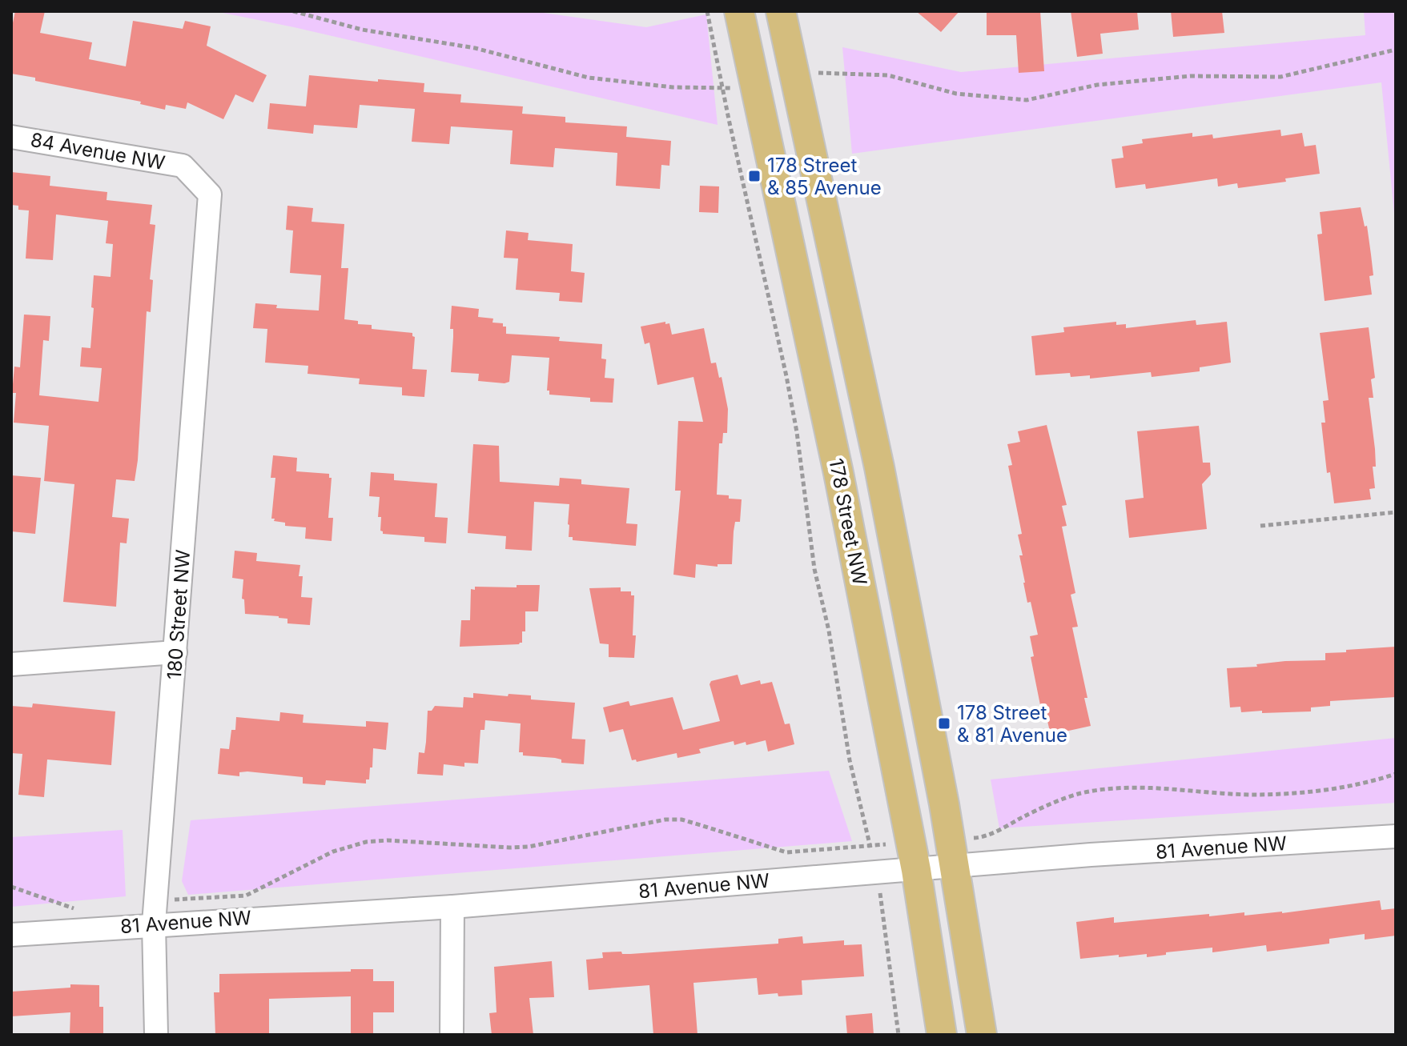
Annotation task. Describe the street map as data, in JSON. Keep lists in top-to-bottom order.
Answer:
{
  "streets": {
    "main road": ["178 Street NW"],
    "street": ["84 Avenue NW", "180 Street NW", "81 Avenue NW"]
  },
  "crossings": [
    ["84 Avenue NW", "180 Street NW"],
    ["178 Street NW", "81 Avenue NW"],
    ["180 Street NW", "81 Avenue NW"]
  ],
  "places": {
    "transit": ["178 Street & 85 Avenue", "178 Street & 81 Avenue"]
  }
}
